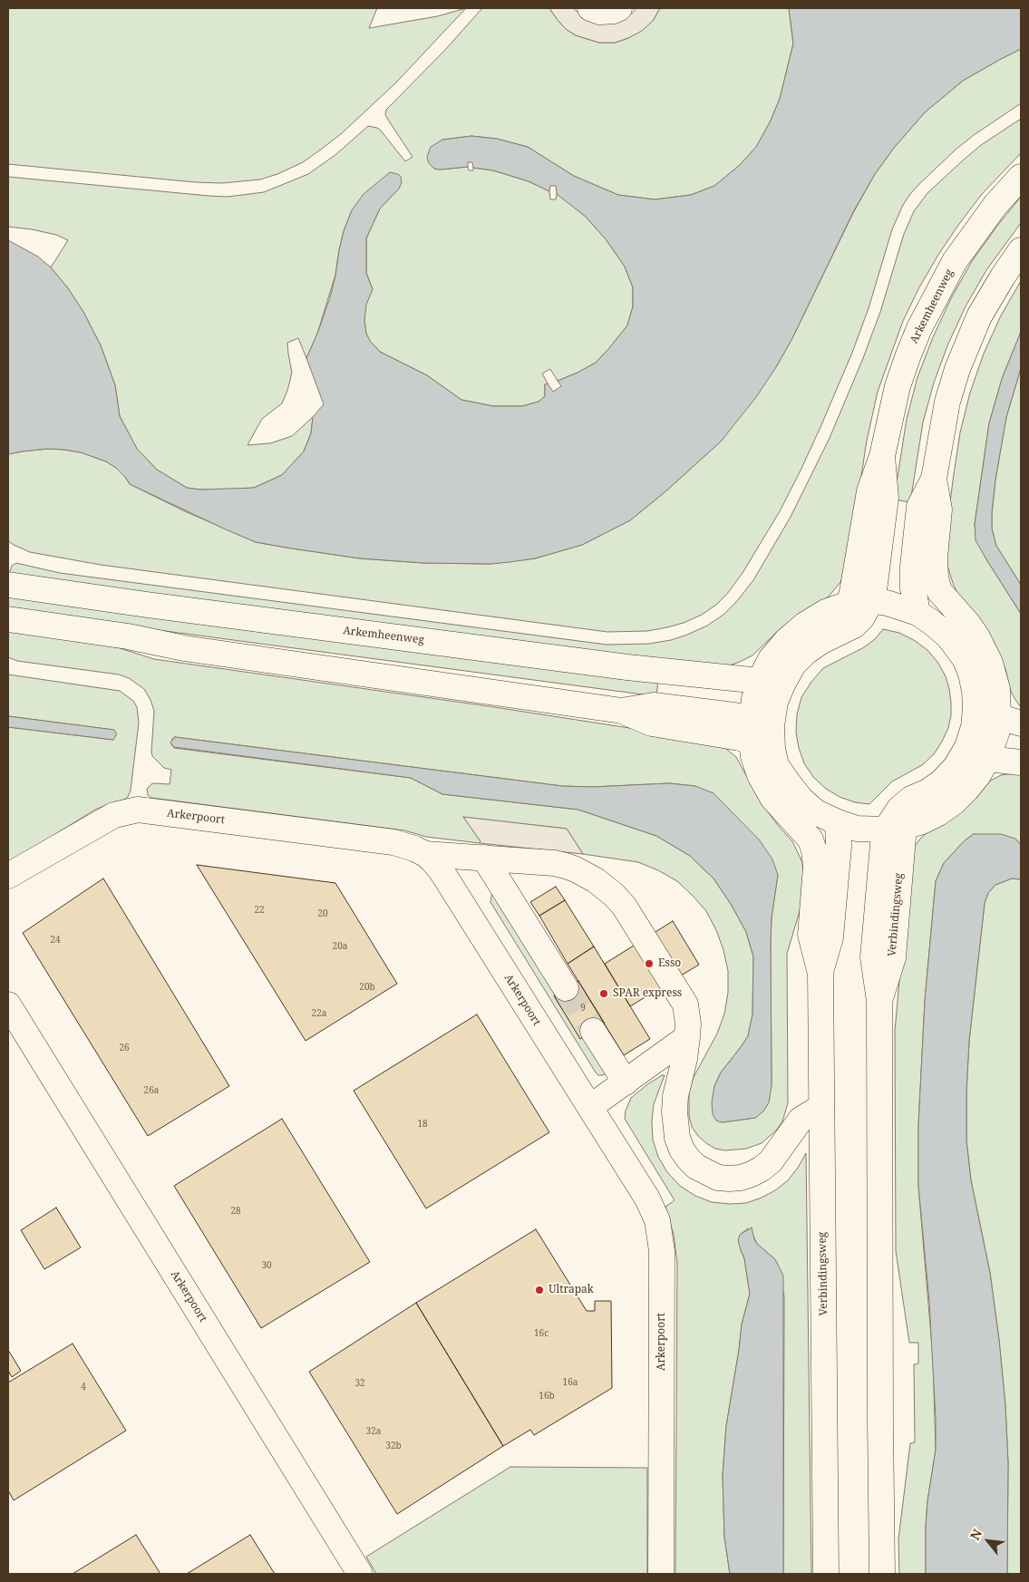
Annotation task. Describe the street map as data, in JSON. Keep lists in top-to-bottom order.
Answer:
{
  "streets": {
    "main road": ["Arkemheenweg", "Arkerpoort", "Verbindingsweg"]
  },
  "crossings": [
    ["Arkemheenweg", "Verbindingsweg"]
  ],
  "places": ["Esso", "SPAR express", "Ultrapak"],
  "house_numbers": [
    "22",
    "20",
    "24",
    "20a",
    "20b",
    "9",
    "22a",
    "26",
    "26a",
    "18",
    "28",
    "30",
    "16c",
    "16a",
    "32",
    "4",
    "16b",
    "32a",
    "32b"
  ],
  "north": "top left"
}
